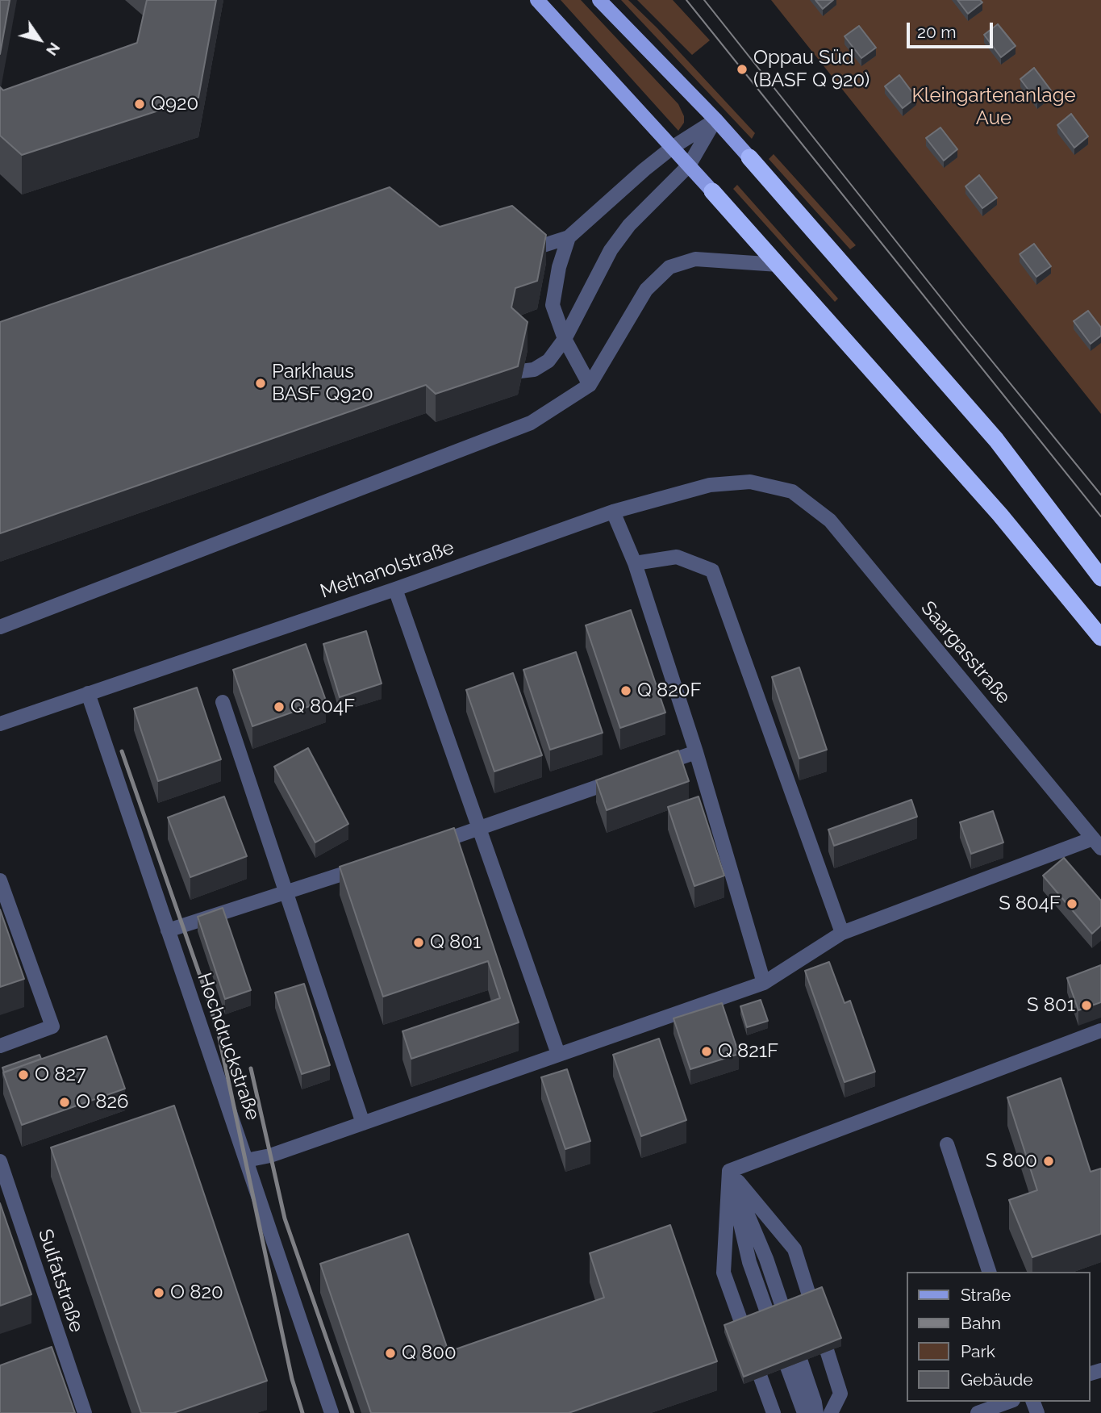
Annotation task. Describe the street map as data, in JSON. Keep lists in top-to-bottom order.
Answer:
{
  "streets": {
    "street": [
      "Methanolstraße",
      "Saargasstraße",
      "Hochdruckstraße",
      "Sulfatstraße"
    ]
  },
  "crossings": [
    ["Methanolstraße", "Saargasstraße"],
    ["Methanolstraße", "Hochdruckstraße"]
  ],
  "parks": ["Kleingartenanlage Aue"],
  "places": [
    "Oppau Süd (BASF Q 920)",
    "Q920",
    "Parkhaus BASF Q920",
    "Q 820F",
    "Q 804F",
    "S 804F",
    "Q 801",
    "S 801",
    "Q 821F",
    "O 827",
    "O 826",
    "S 800",
    "O 820",
    "Q 800"
  ],
  "legend": [
    "Straße",
    "Bahn",
    "Park",
    "Gebäude"
  ],
  "scale_bar": "20 m",
  "north": "bottom right"
}
